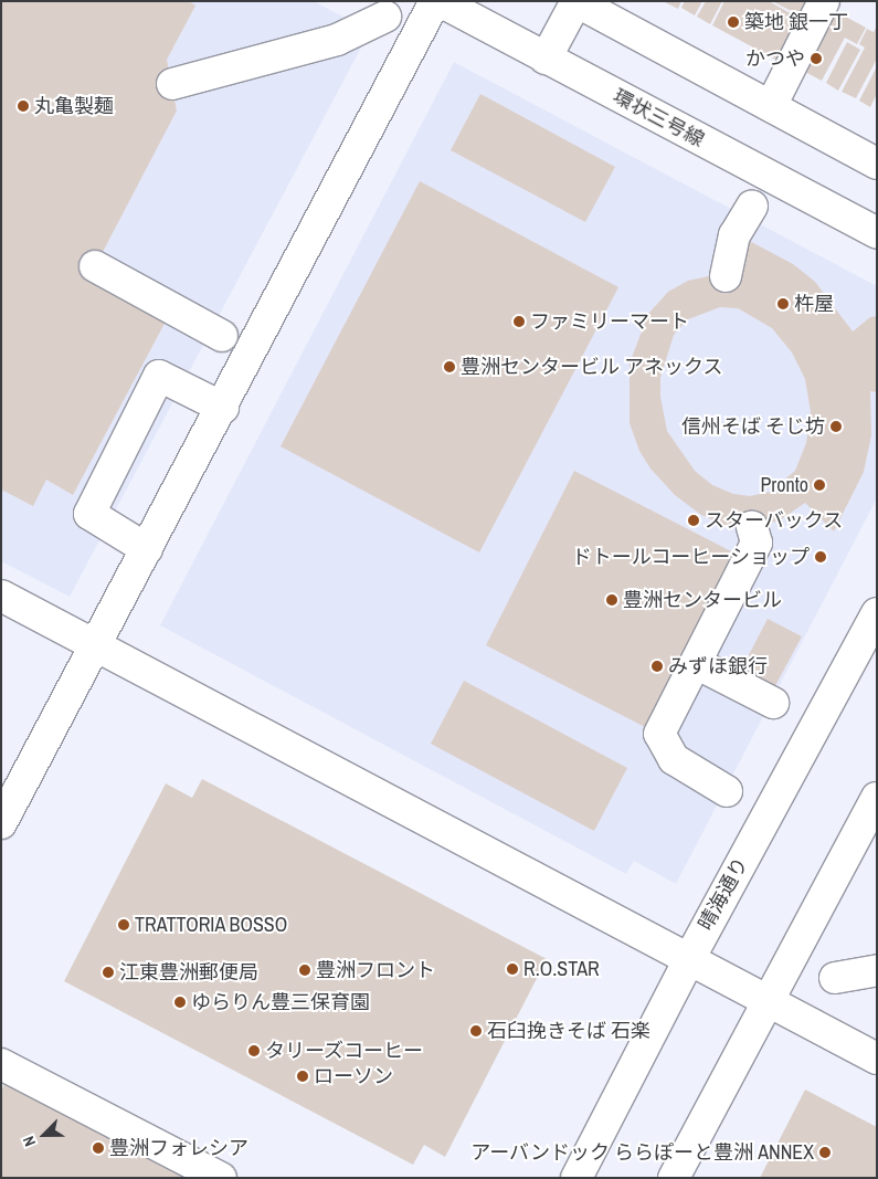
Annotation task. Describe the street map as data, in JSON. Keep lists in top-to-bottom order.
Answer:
{
  "streets": {
    "street": ["環状三号線", "晴海通り"]
  },
  "places": [
    "築地 銀一丁",
    "かつや",
    "丸亀製麺",
    "杵屋",
    "ファミリーマート",
    "豊洲センタービル アネックス",
    "信州そば そじ坊",
    "Pronto",
    "スターバックス",
    "ドトールコーヒーショップ",
    "豊洲センタービル",
    "みずほ銀行",
    "TRATTORIA BOSSO",
    "R.O.STAR",
    "豊洲フロント",
    "江東豊洲郵便局",
    "ゆらりん豊三保育園",
    "石臼挽きそば 石楽",
    "タリーズコーヒー",
    "ローソン",
    "豊洲フォレシア",
    "アーバンドック ららぽーと豊洲 ANNEX"
  ],
  "north": "bottom left"
}
